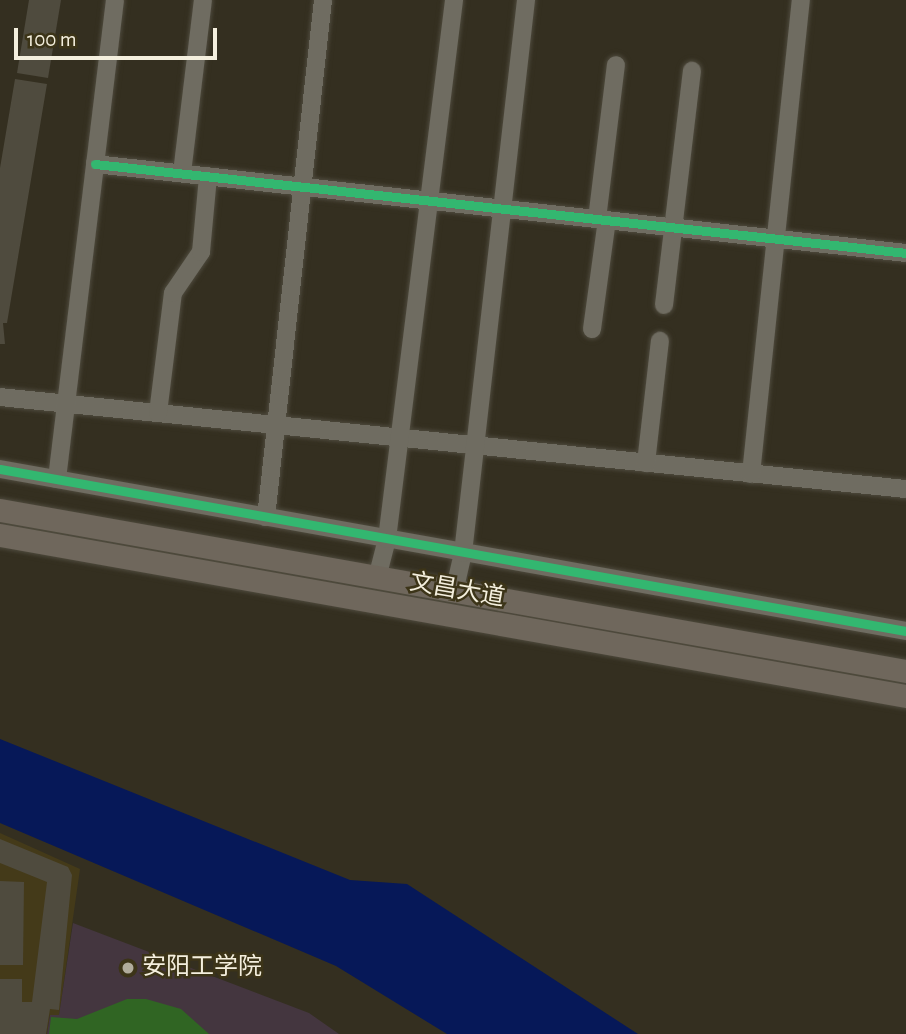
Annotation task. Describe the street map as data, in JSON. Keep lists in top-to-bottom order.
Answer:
{
  "streets": {
    "main road": ["文昌大道"]
  },
  "places": ["安阳工学院"],
  "scale_bar": "100 m"
}
